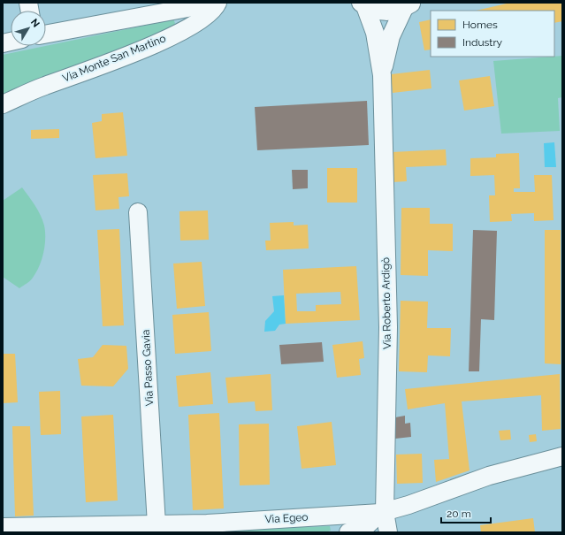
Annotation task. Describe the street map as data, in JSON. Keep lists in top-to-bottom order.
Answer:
{
  "streets": {
    "street": [
      "Via Monte San Martino",
      "Via Roberto Ardigò",
      "Via Passo Gavia",
      "Via Egeo"
    ]
  },
  "crossings": [
    ["Via Roberto Ardigò", "Via Egeo"],
    ["Via Passo Gavia", "Via Egeo"]
  ],
  "legend": ["Homes", "Industry"],
  "scale_bar": "20 m",
  "north": "top right"
}
